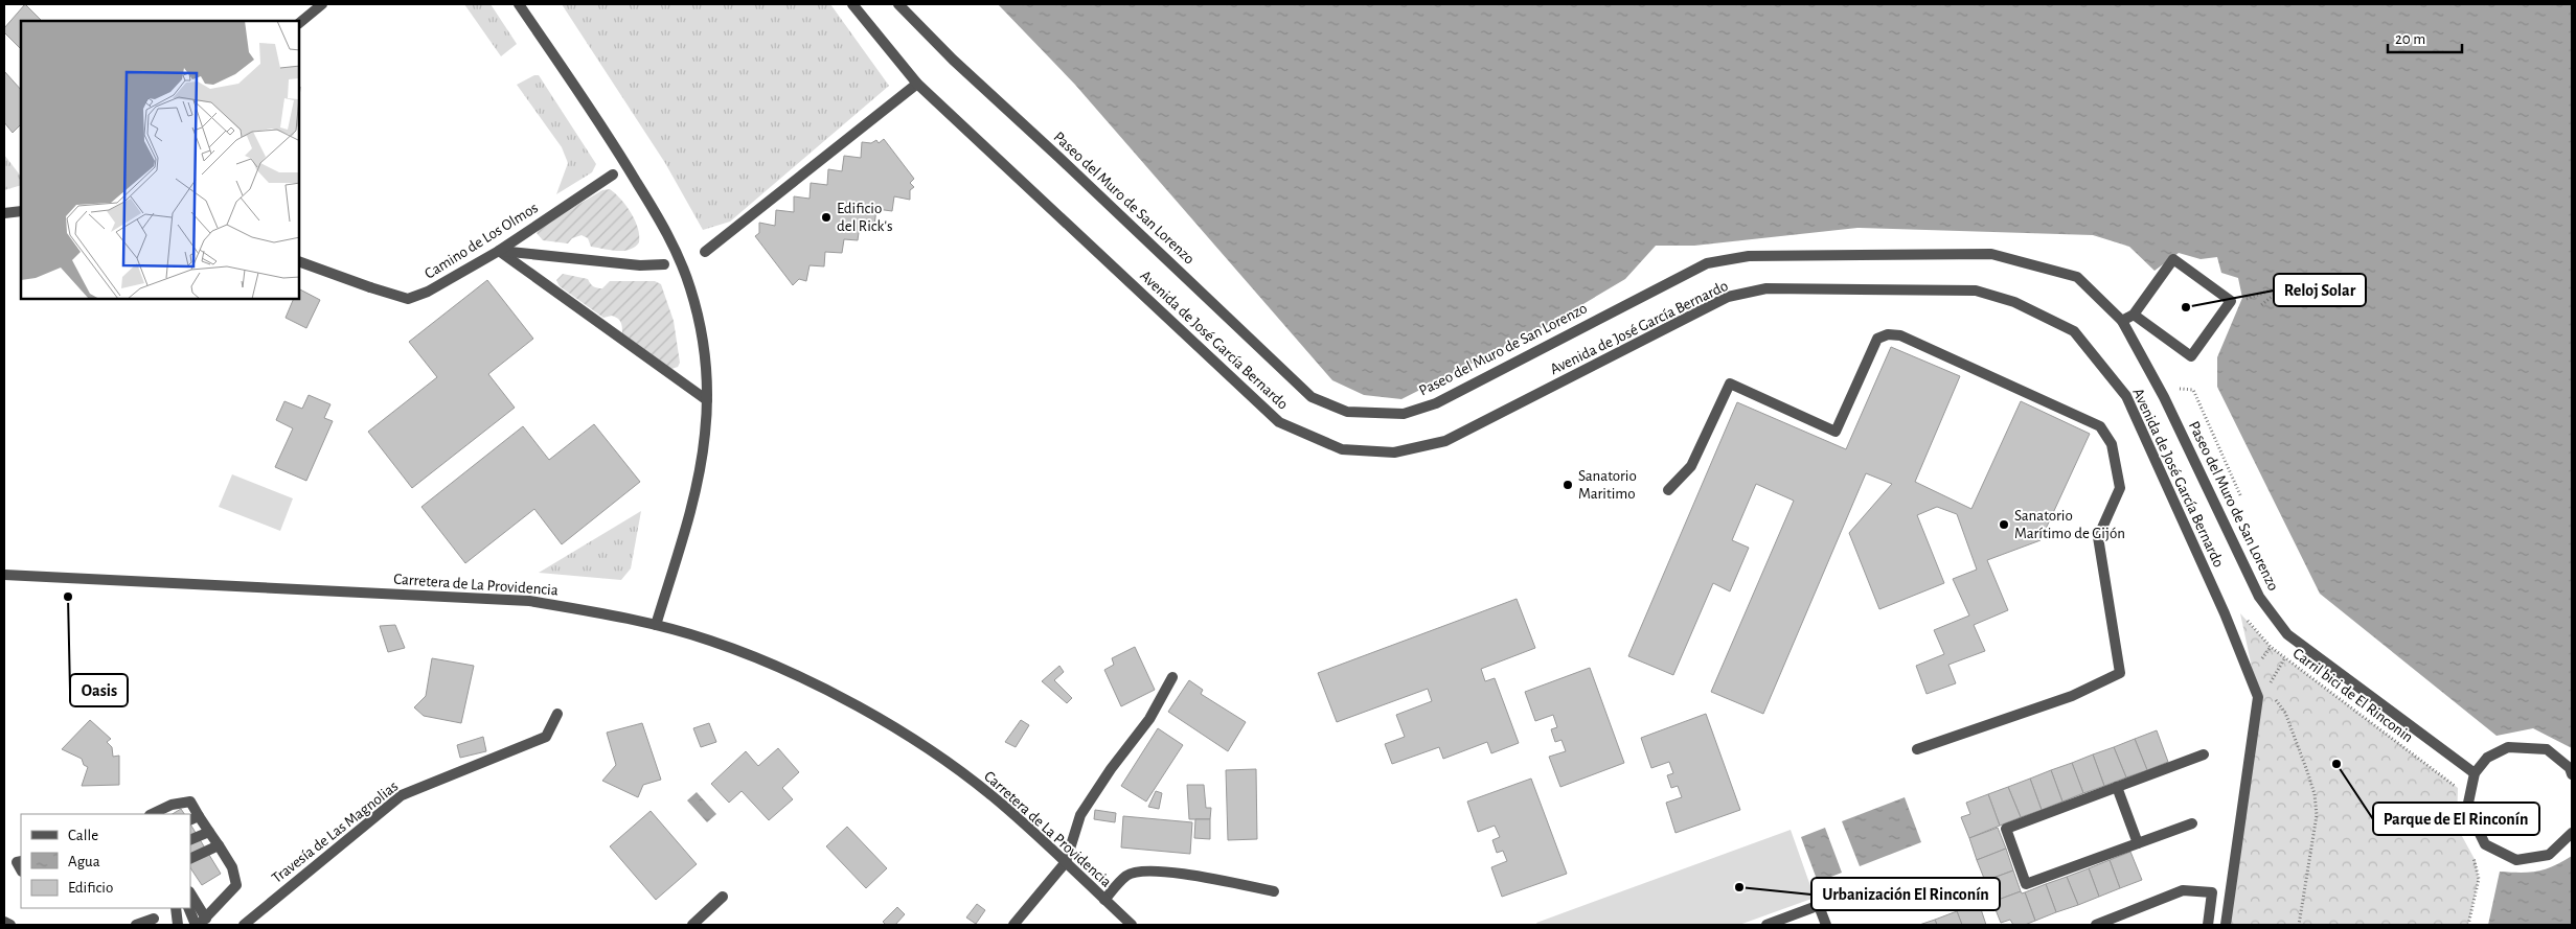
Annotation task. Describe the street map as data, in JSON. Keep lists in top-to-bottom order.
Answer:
{
  "streets": {
    "street": [
      "Paseo del Muro de San Lorenzo",
      "Camino de Los Olmos",
      "Avenida de José García Bernardo",
      "Carretera de La Providencia",
      "Travesía de Las Magnolias"
    ],
    "path": ["Carril bici de El Rinconin"]
  },
  "places": [
    "Edificio del Rick's",
    "Reloj Solar",
    "Sanatorio Maritimo",
    "Sanatorio Marítimo de Gijón",
    "Oasis",
    "Parque de El Rinconín",
    "Urbanización El Rinconín"
  ],
  "legend": ["Calle", "Agua", "Edificio"],
  "scale_bar": "20 m"
}
